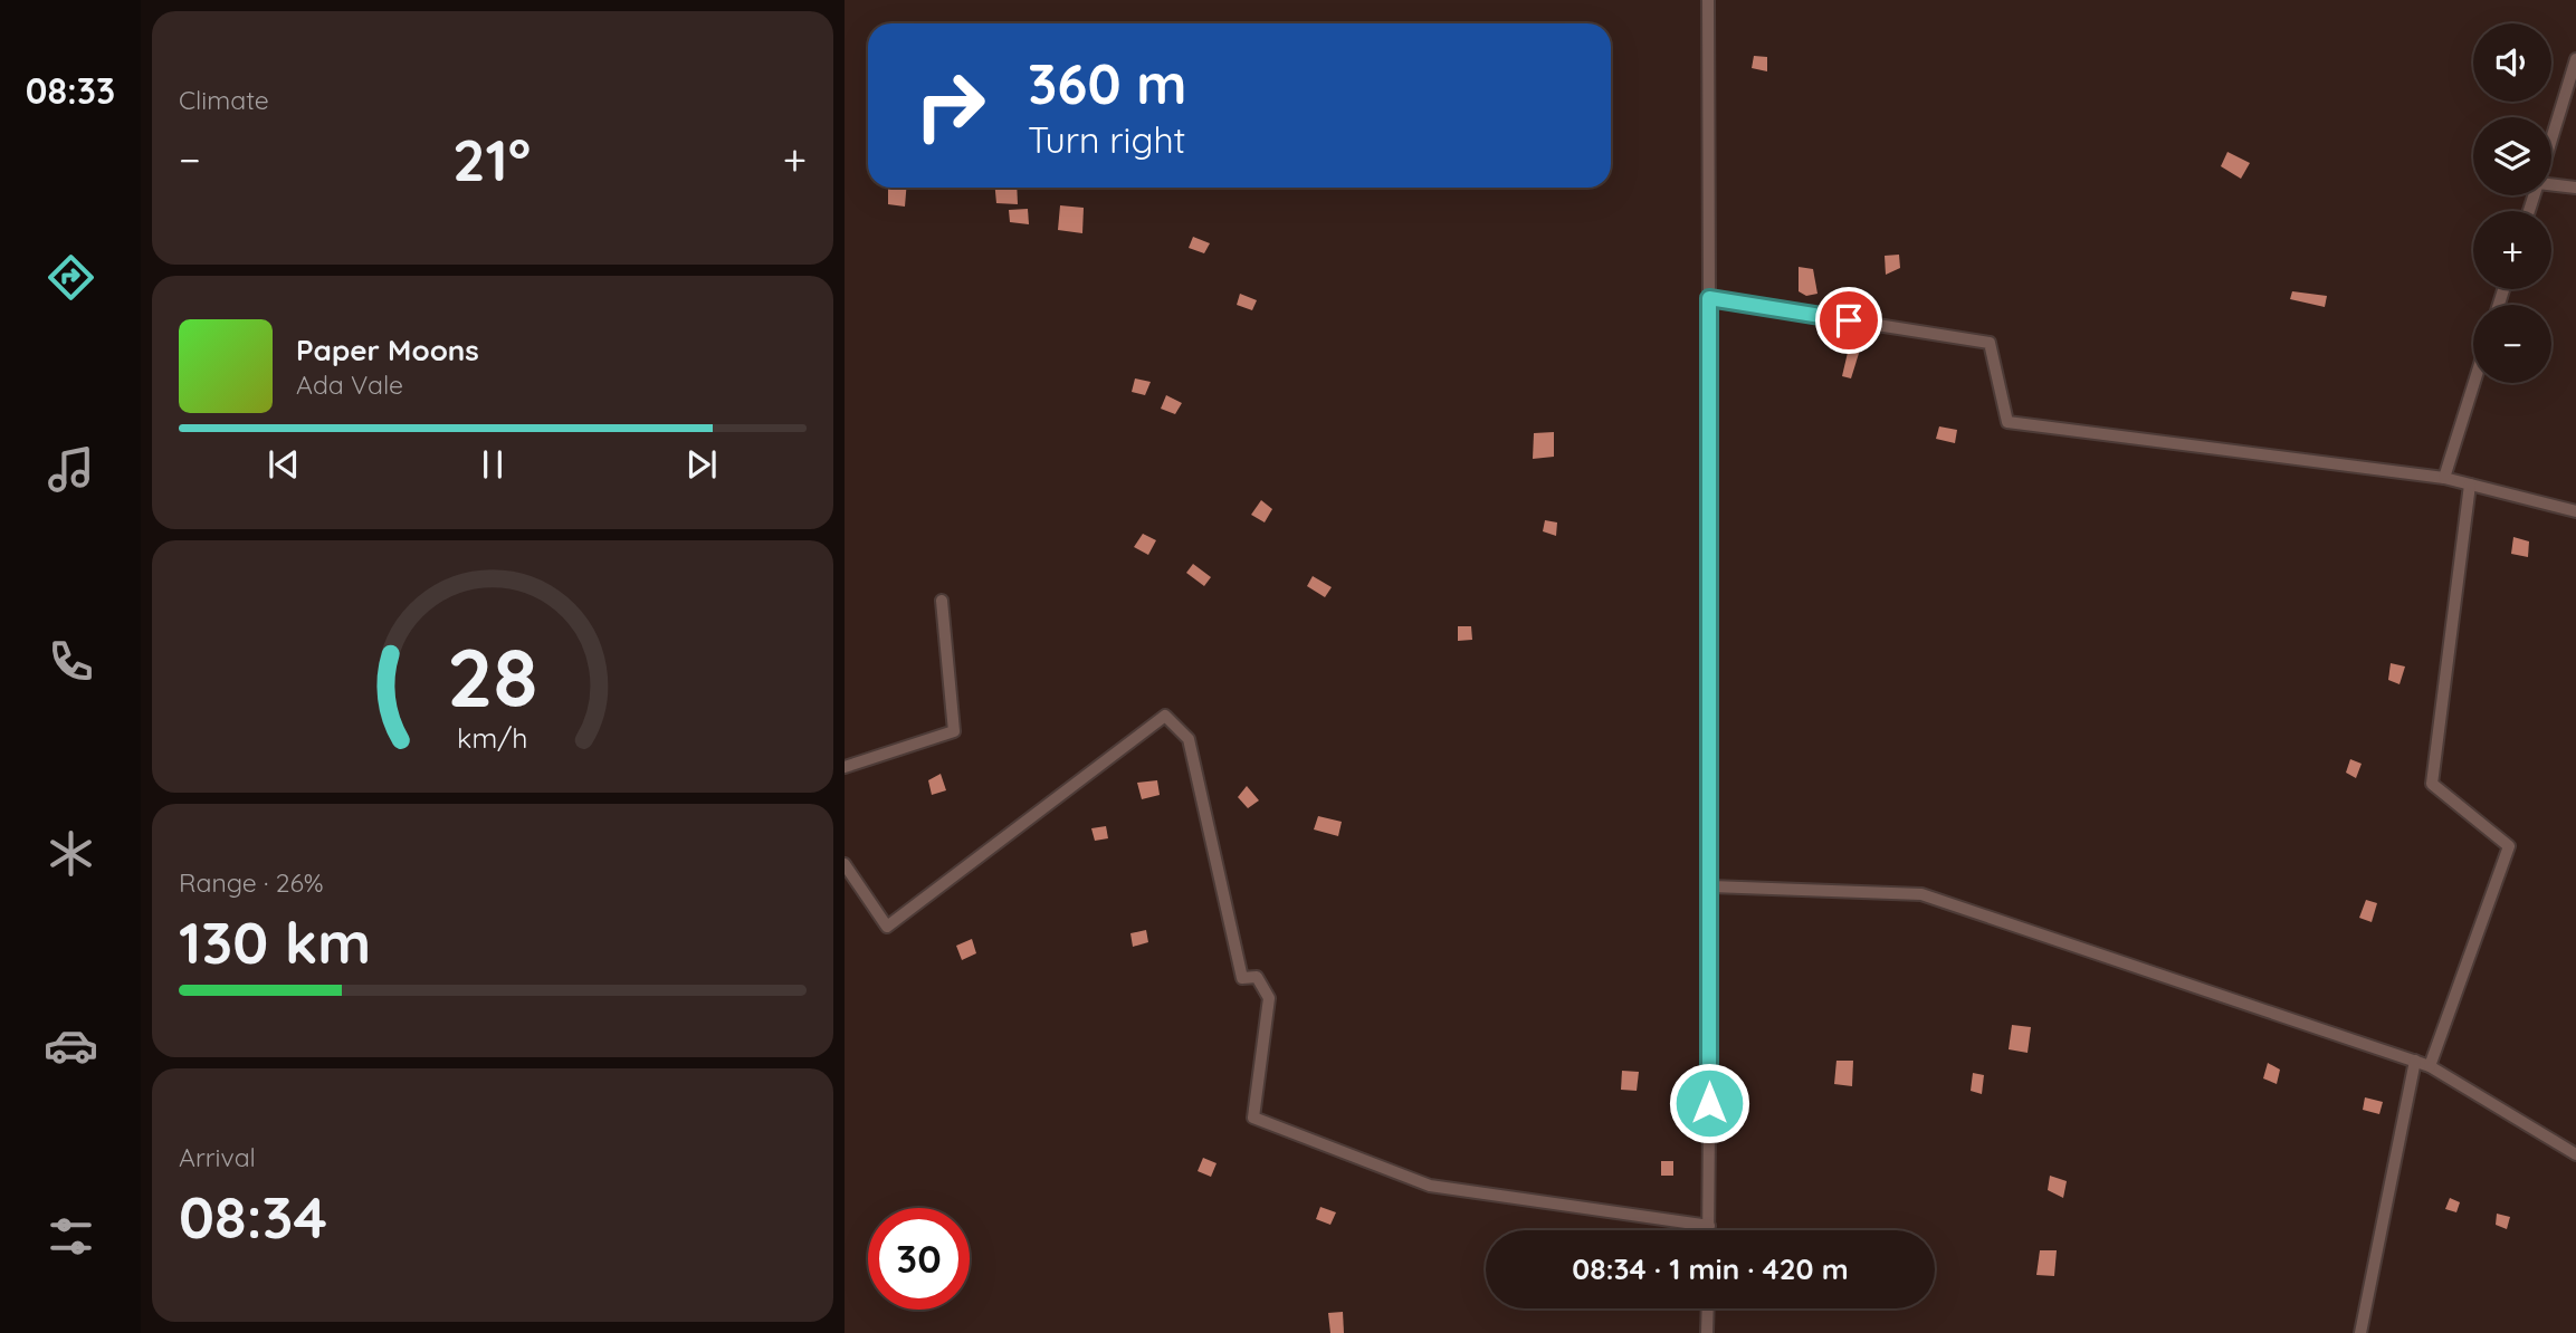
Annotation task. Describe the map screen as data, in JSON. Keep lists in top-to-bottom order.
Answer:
{
  "page": {
    "tabs": "08:33",
    "tile": [
      "Climate",
      ["Range · 26%", "130 km"],
      ["Arrival", "08:34"]
    ],
    "map_buttons": ["+", "−"],
    "turn": ["360 m", "Turn right"],
    "heat": ["−", "21°", "+"],
    "song": ["Paper Moons", "Ada Vale"],
    "limit": "30",
    "trip": "08:34 · 1 min · 420 m",
    "gauge": ["28", "km/h"]
  }
}
